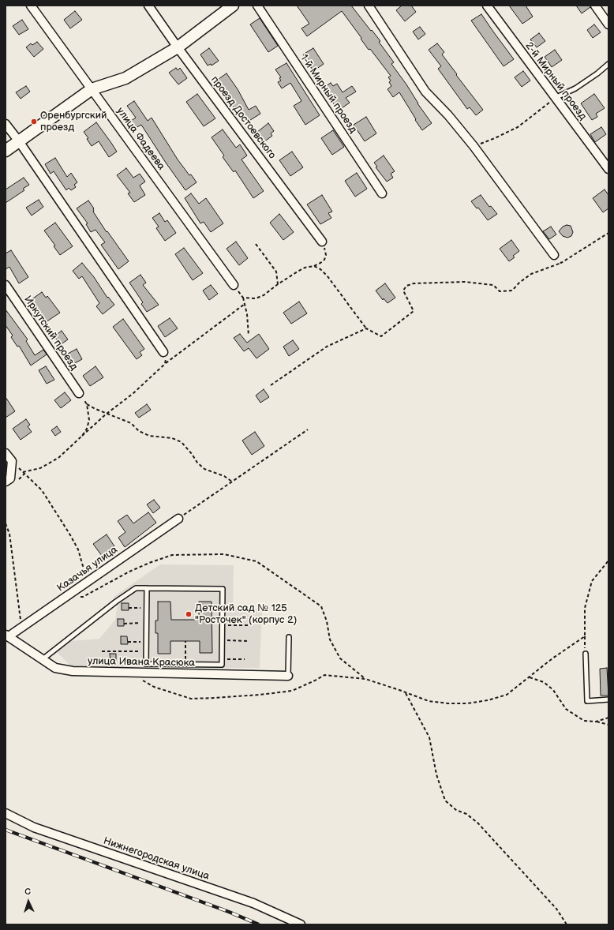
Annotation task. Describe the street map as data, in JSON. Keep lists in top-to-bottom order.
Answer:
{
  "streets": {
    "street": [
      "2-й Мирный проезд",
      "1-й Мирный проезд",
      "проезд Достоевского",
      "улица Фадеева",
      "Иркутский проезд",
      "Казачья улица",
      "улица Ивана Красюка",
      "Нижнегородская улица"
    ]
  },
  "crossings": [
    ["Казачья улица", "улица Ивана Красюка"]
  ],
  "places": ["Оренбургский проезд", "Детский сад № 125 \"Росточек\" (корпус 2)"],
  "north": "top"
}
